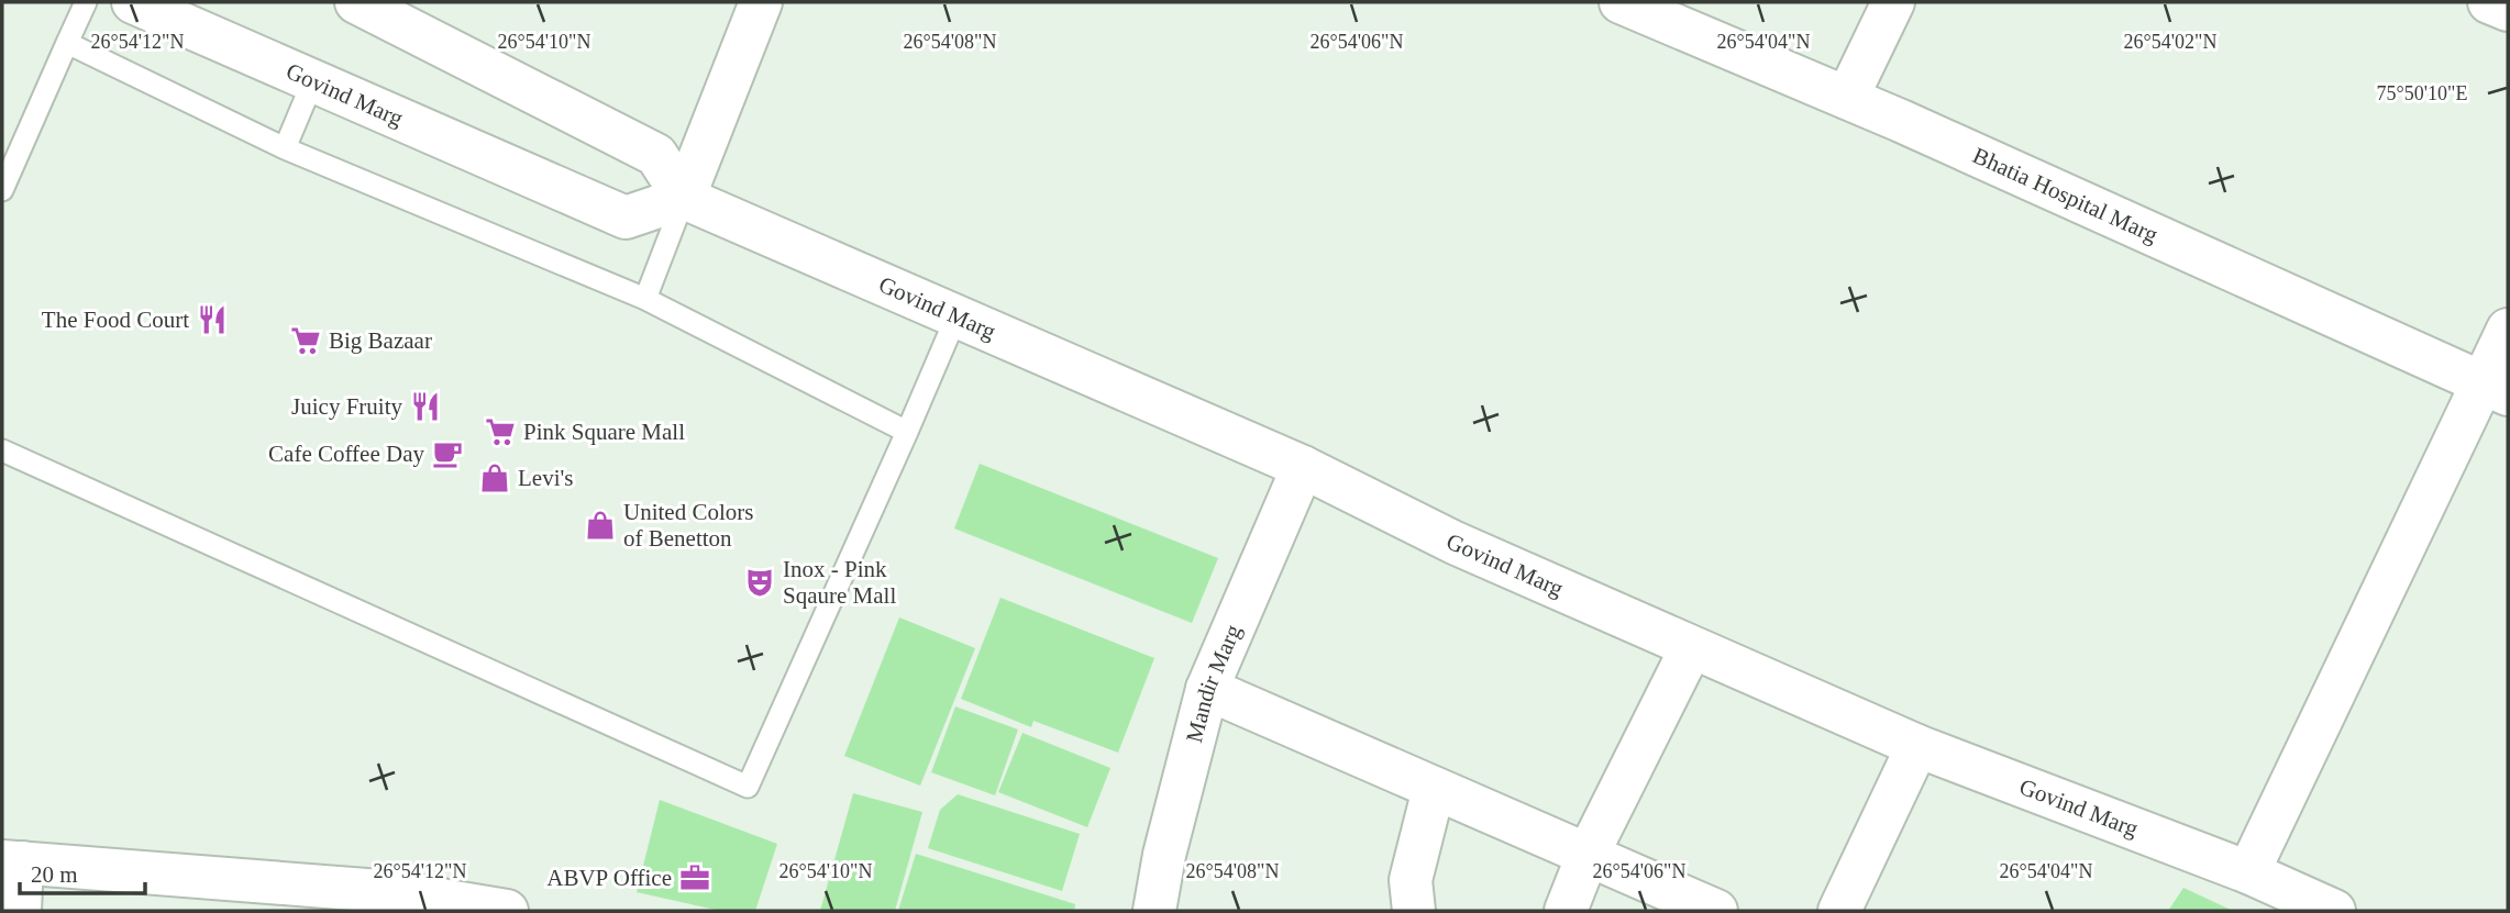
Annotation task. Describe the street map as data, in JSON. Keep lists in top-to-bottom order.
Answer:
{
  "streets": {
    "street": ["Govind Marg", "Bhatia Hospital Marg", "Mandir Marg"]
  },
  "crossings": [
    ["Govind Marg", "Mandir Marg"]
  ],
  "places": {
    "restaurant": ["The Food Court", "Juicy Fruity"],
    "supermarket": ["Big Bazaar", "Pink Square Mall"],
    "cafe": ["Cafe Coffee Day"],
    "shop": ["Levi's", "United Colors of Benetton"],
    "theatre": ["Inox - Pink Sqaure Mall"],
    "office": ["ABVP Office"]
  },
  "scale_bar": "20 m",
  "coordinates": [
    "26°54'12\"N",
    "26°54'10\"N",
    "26°54'08\"N",
    "26°54'06\"N",
    "26°54'04\"N",
    "26°54'02\"N",
    "75°50'10\"E"
  ]
}
